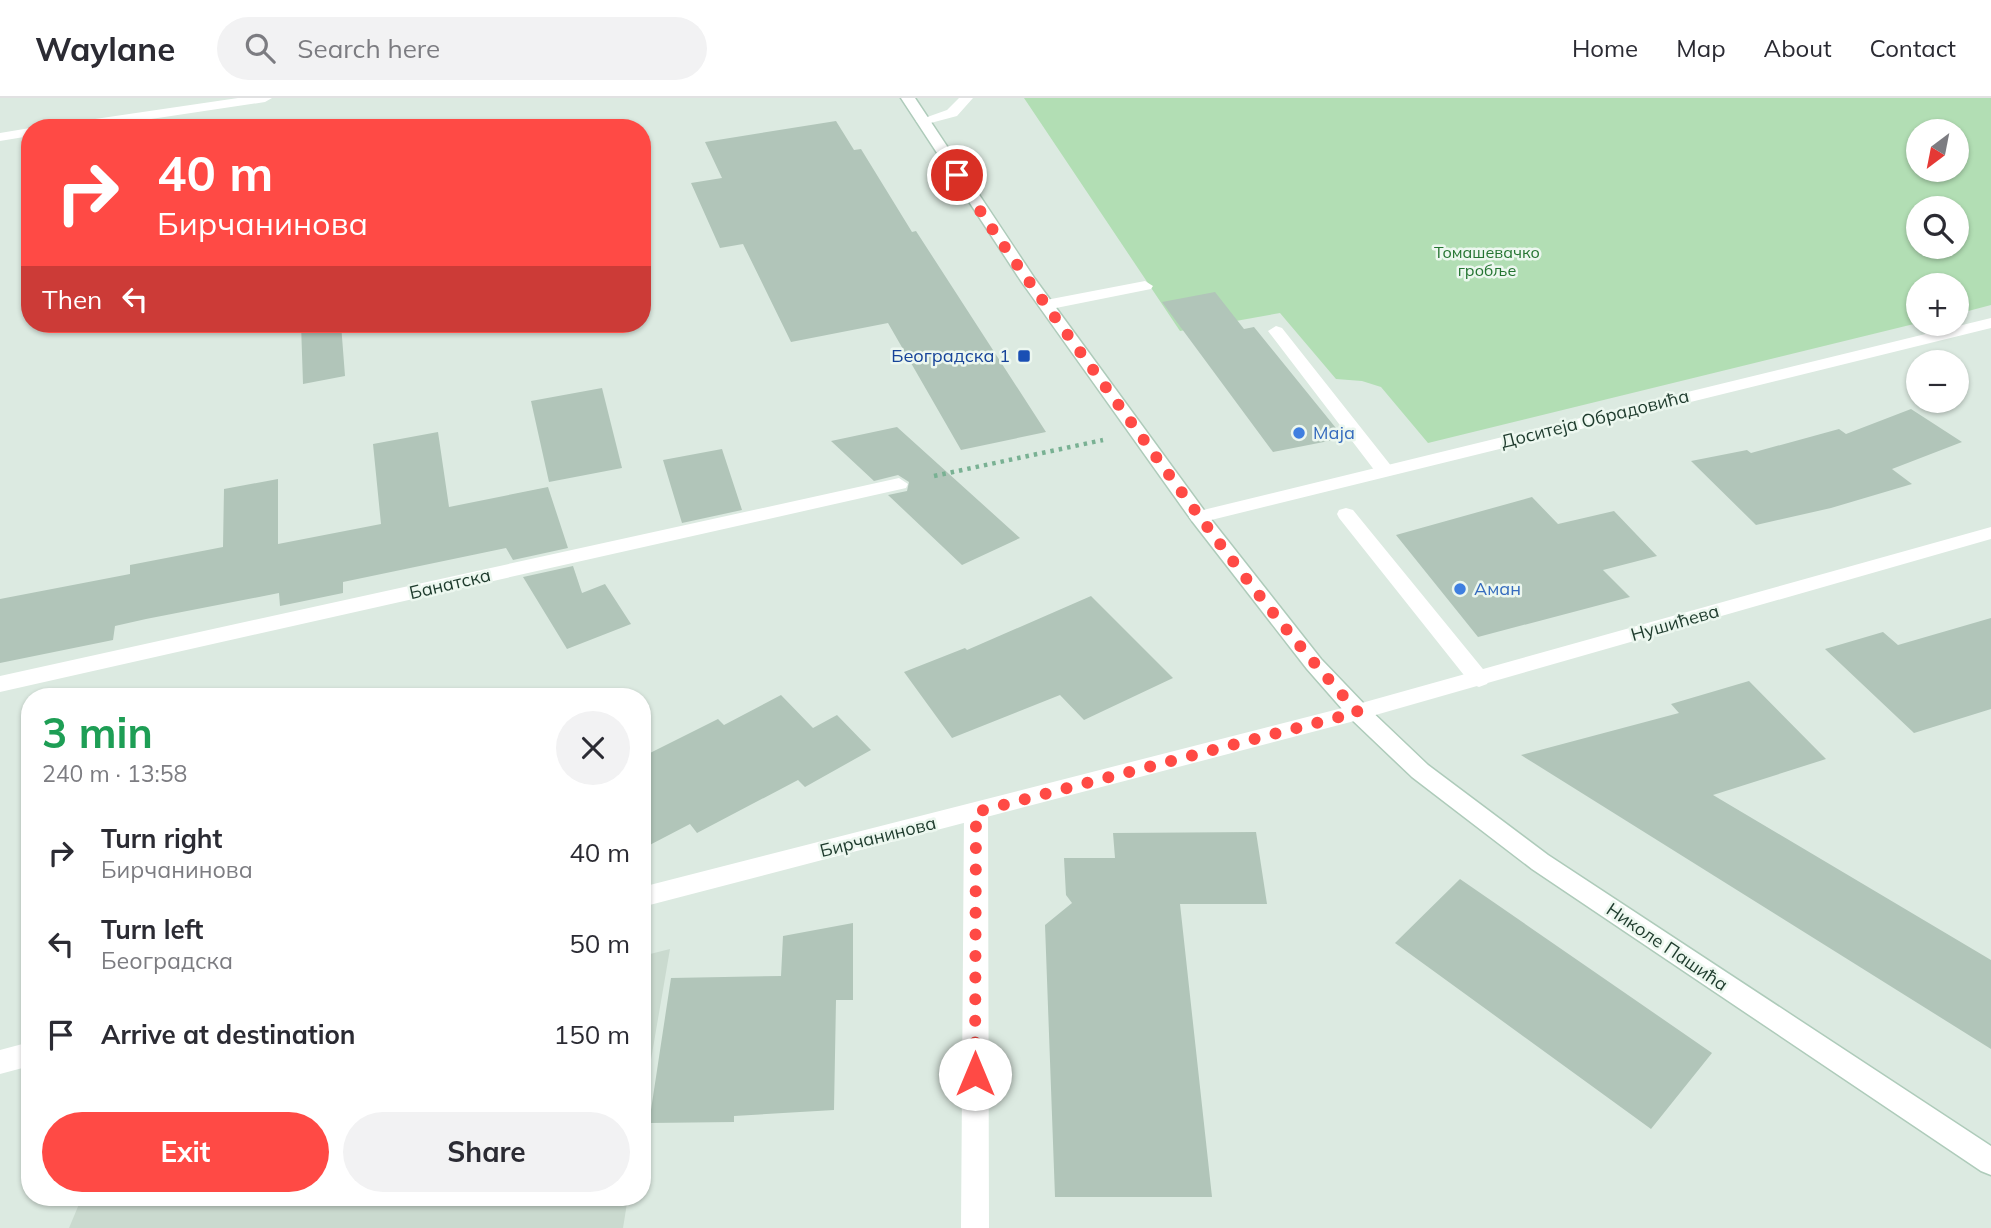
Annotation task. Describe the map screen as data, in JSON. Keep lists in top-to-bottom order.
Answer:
{
  "streets": {
    "street": [
      "Доситеја Обрадовића",
      "Банатска",
      "Нушићева",
      "Бирчанинова",
      "Николе Пашића"
    ]
  },
  "crossings": [
    ["Доситеја Обрадовића", "Николе Пашића"],
    ["Нушићева", "Бирчанинова"],
    ["Нушићева", "Николе Пашића"],
    ["Бирчанинова", "Николе Пашића"]
  ],
  "parks": ["Томашевачко гробље"],
  "places": {
    "transit": ["Београдска 1"],
    "other": ["Маја", "Аман"]
  },
  "north": "bottom left",
  "page": {
    "header": "Waylane",
    "search": "Search here",
    "nav": [
      "Home",
      "Map",
      "About",
      "Contact"
    ],
    "map_buttons": ["+", "−"],
    "turn": ["40 m", "Бирчанинова"],
    "then": "Then",
    "heading": ["3 min", "240 m · 13:58"],
    "list": [
      {
        "name": "Turn right",
        "note": "Бирчанинова",
        "value": "40 m"
      },
      {
        "name": "Turn left",
        "note": "Београдска",
        "value": "50 m"
      },
      {
        "name": "Arrive at destination",
        "value": "150 m"
      }
    ],
    "buttons": ["Exit", "Share"]
  }
}
